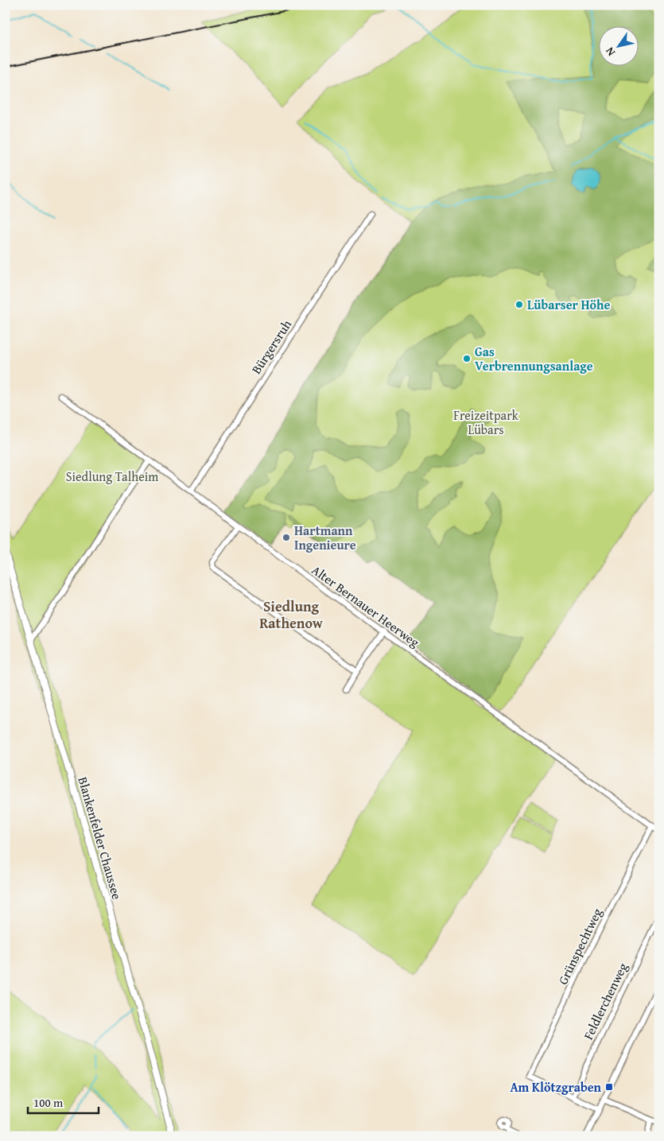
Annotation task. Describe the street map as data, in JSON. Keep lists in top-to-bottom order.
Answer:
{
  "streets": {
    "street": [
      "Bürgersruh",
      "Alter Bernauer Heerweg",
      "Blankenfelder Chaussee",
      "Grünspechtweg",
      "Feldlerchenweg"
    ]
  },
  "crossings": [
    ["Bürgersruh", "Alter Bernauer Heerweg"],
    ["Alter Bernauer Heerweg", "Grünspechtweg"],
    ["Grünspechtweg", "Feldlerchenweg"]
  ],
  "districts": ["Siedlung Rathenow"],
  "parks": ["Freizeitpark Lübars", "Siedlung Talheim"],
  "places": {
    "other": ["Lübarser Höhe", "Gas Verbrennungsanlage", "Hartmann Ingenieure"],
    "transit": ["Am Klötzgraben"]
  },
  "scale_bar": "100 m",
  "north": "bottom left"
}
